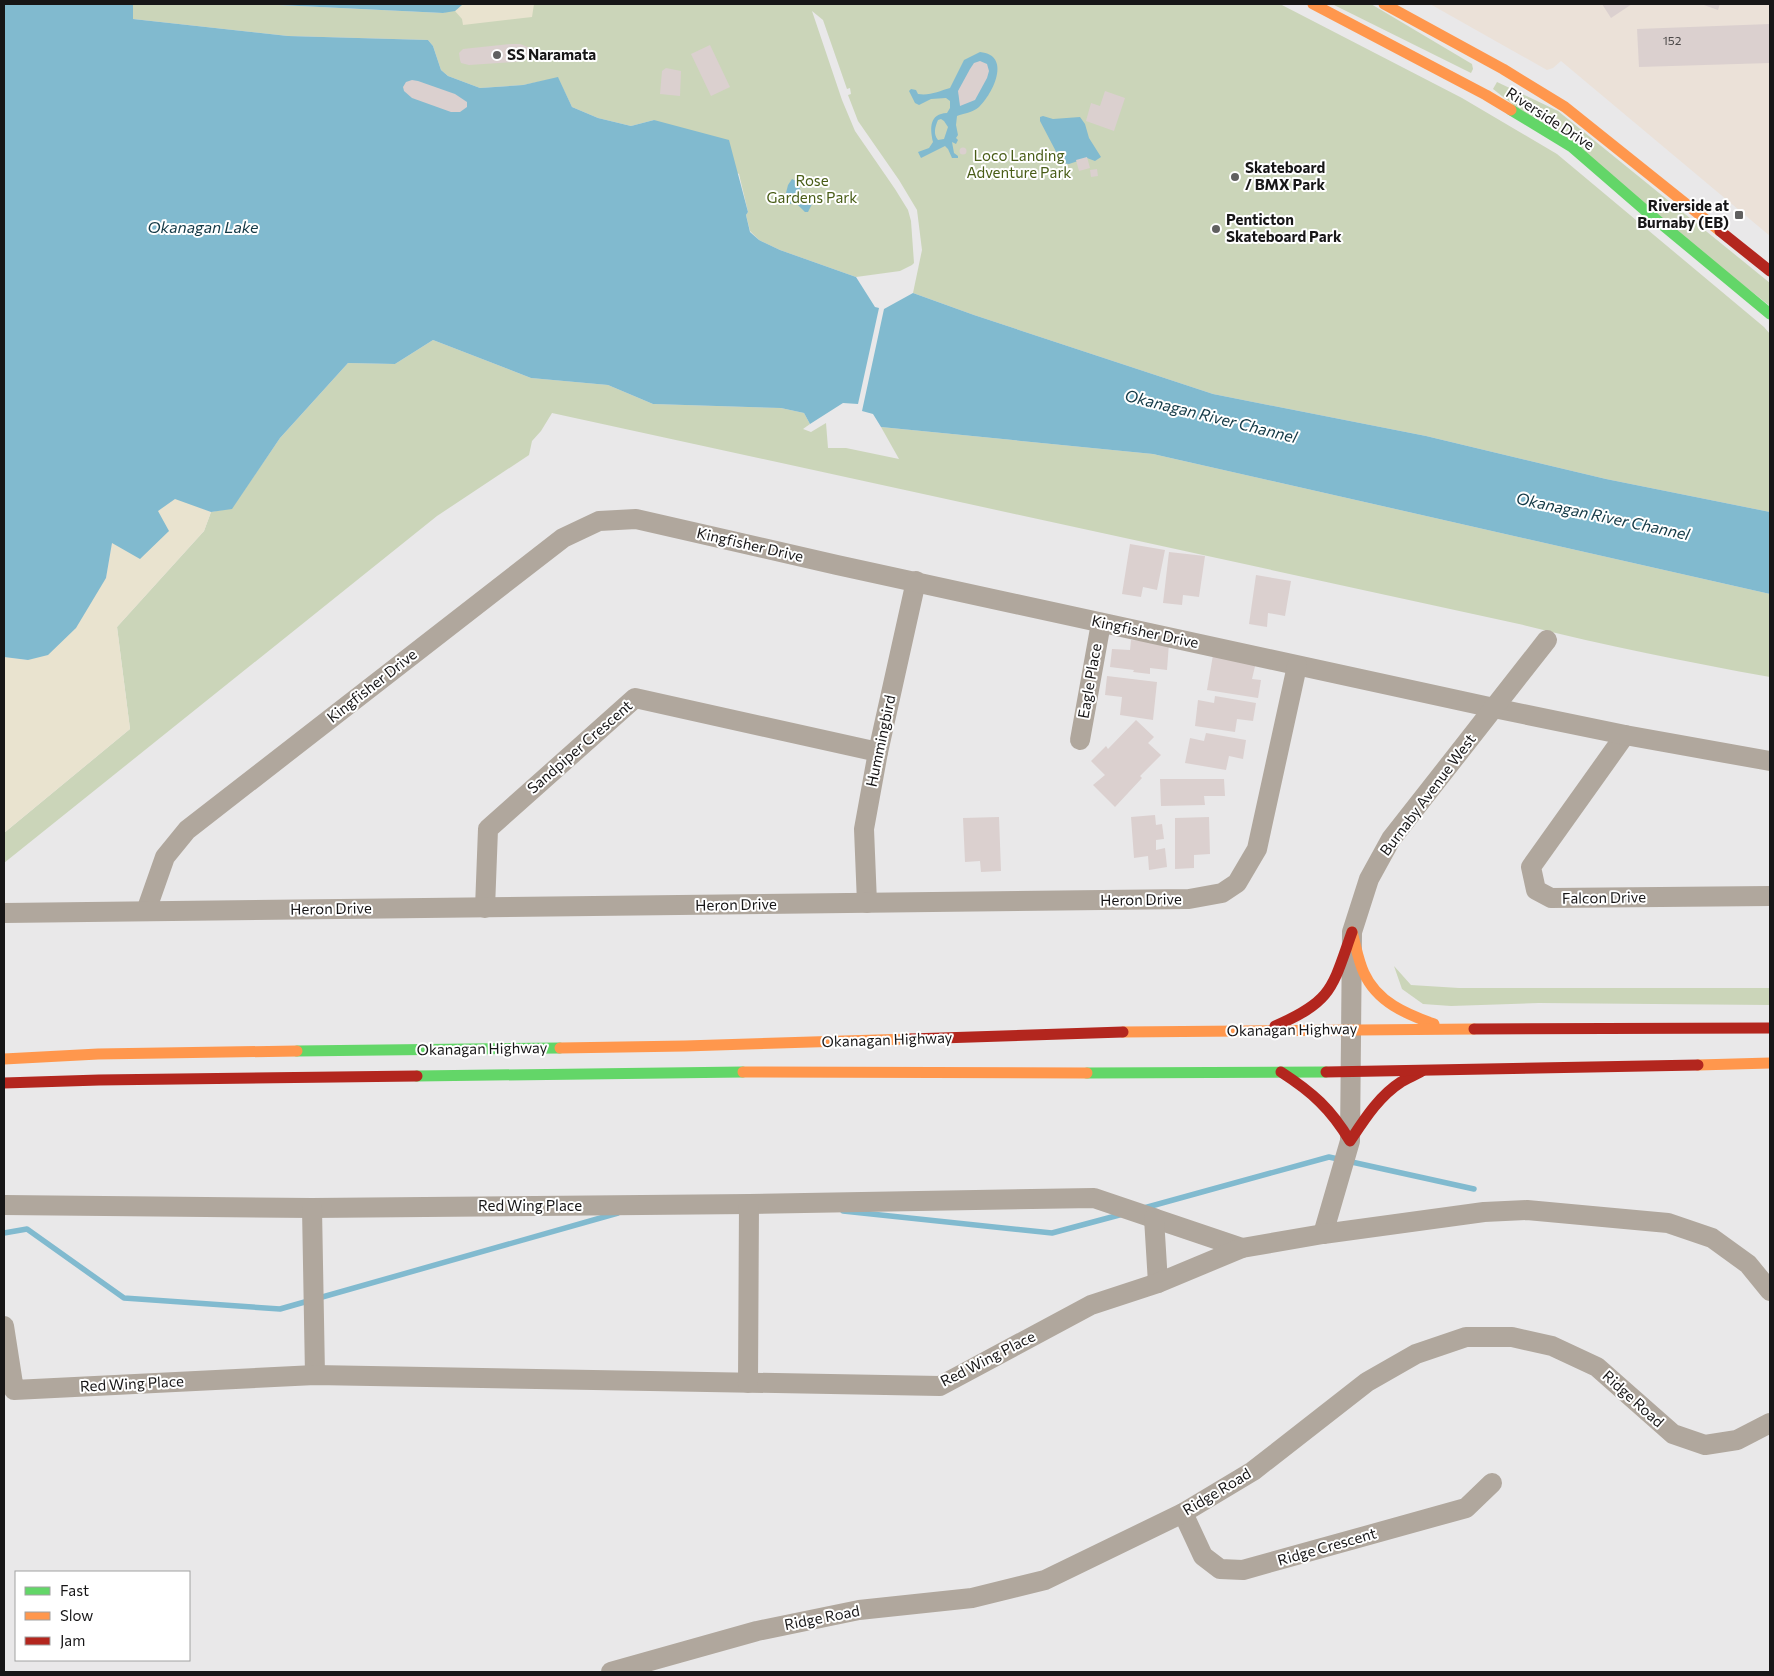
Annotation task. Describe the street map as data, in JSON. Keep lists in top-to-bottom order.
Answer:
{
  "streets": {
    "main road": ["Riverside Drive", "Okanagan Highway"],
    "street": [
      "Kingfisher Drive",
      "Eagle Place",
      "Hummingbird",
      "Sandpiper Crescent",
      "Burnaby Avenue West",
      "Falcon Drive",
      "Heron Drive",
      "Red Wing Place",
      "Ridge Road",
      "Ridge Crescent"
    ]
  },
  "crossings": [
    ["Kingfisher Drive", "Eagle Place"],
    ["Kingfisher Drive", "Hummingbird"],
    ["Kingfisher Drive", "Burnaby Avenue West"],
    ["Kingfisher Drive", "Heron Drive"],
    ["Hummingbird", "Sandpiper Crescent"],
    ["Hummingbird", "Heron Drive"],
    ["Sandpiper Crescent", "Heron Drive"],
    ["Burnaby Avenue West", "Okanagan Highway"],
    ["Ridge Road", "Ridge Crescent"]
  ],
  "water": ["Okanagan Lake", "Okanagan River Channel"],
  "parks": ["Loco Landing Adventure Park", "Rose Gardens Park"],
  "places": {
    "other": ["SS Naramata", "Skateboard / BMX Park", "Penticton Skateboard Park"],
    "transit": ["Riverside at Burnaby (EB)"]
  },
  "house_numbers": ["152"],
  "legend": ["Fast", "Slow", "Jam"]
}
